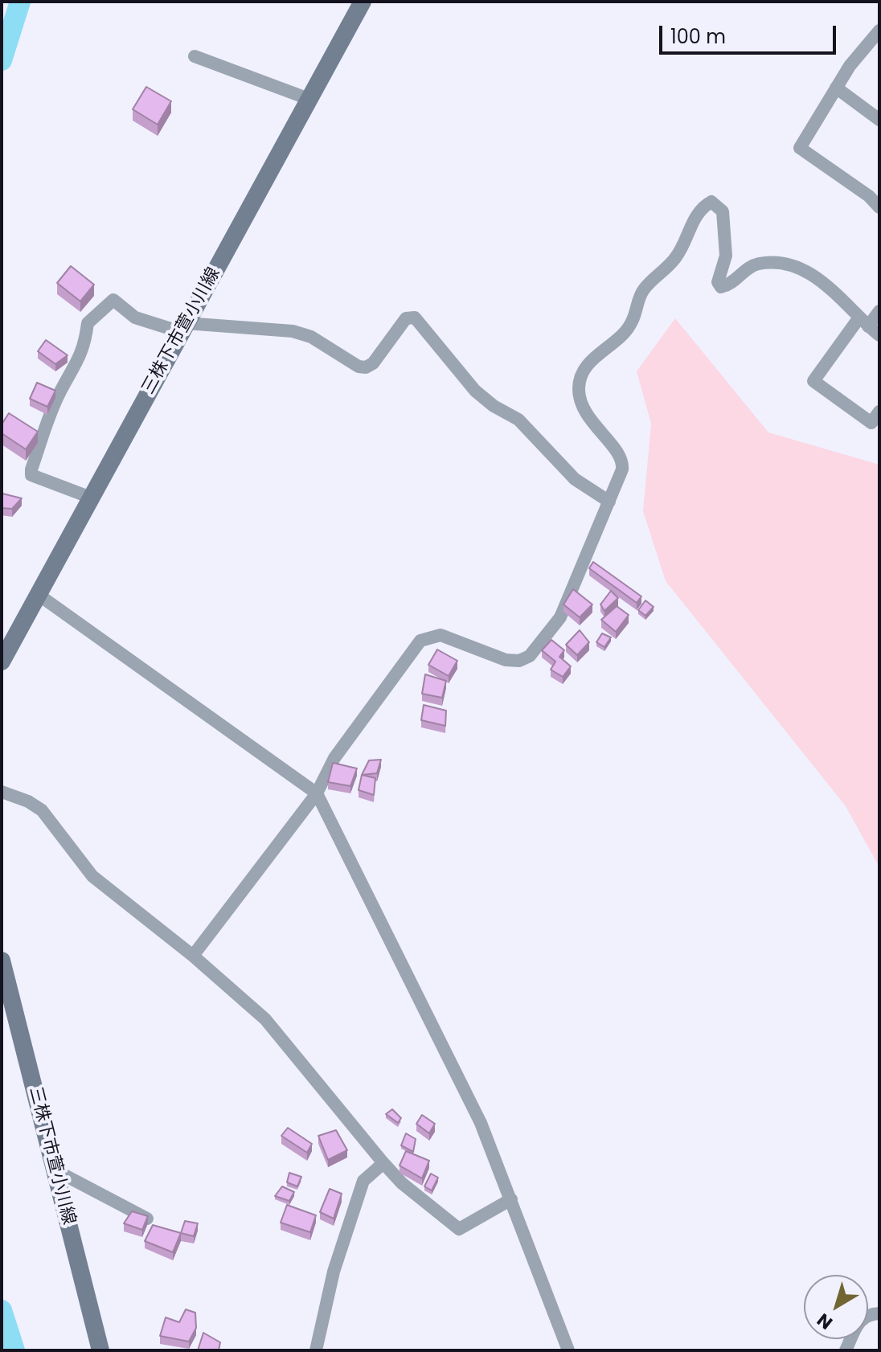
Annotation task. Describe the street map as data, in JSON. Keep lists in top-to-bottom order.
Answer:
{
  "streets": {
    "main road": ["三株下市萱小川線"]
  },
  "scale_bar": "100 m",
  "north": "bottom left"
}
